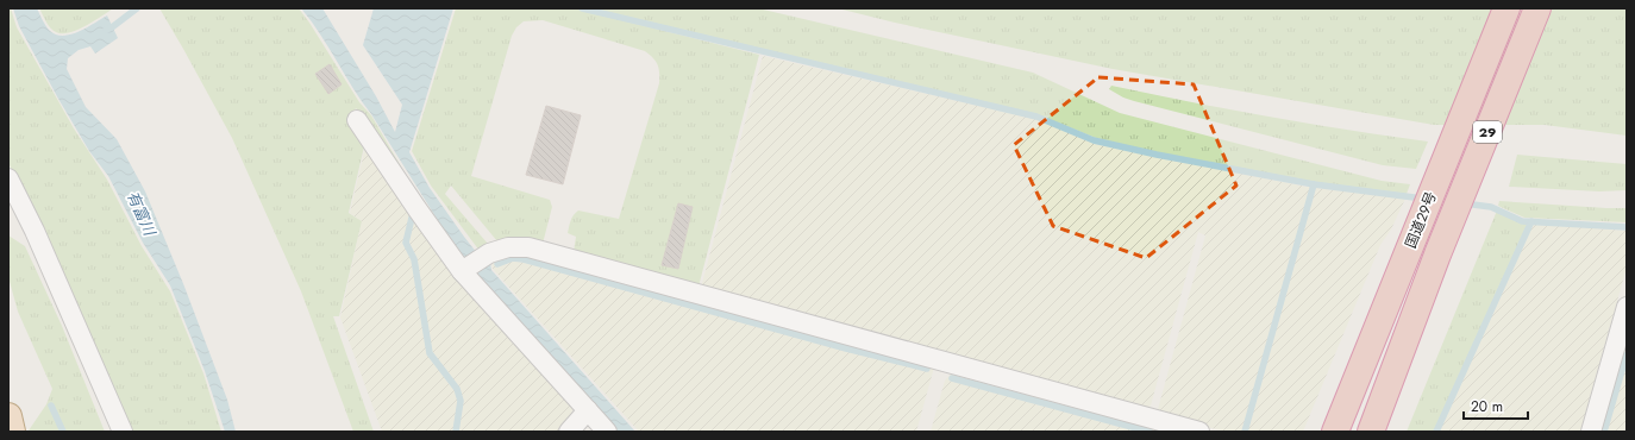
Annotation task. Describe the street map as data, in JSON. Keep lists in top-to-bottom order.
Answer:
{
  "streets": {
    "highway": ["29", "国道29号"]
  },
  "water": ["有富川"],
  "scale_bar": "20 m"
}
